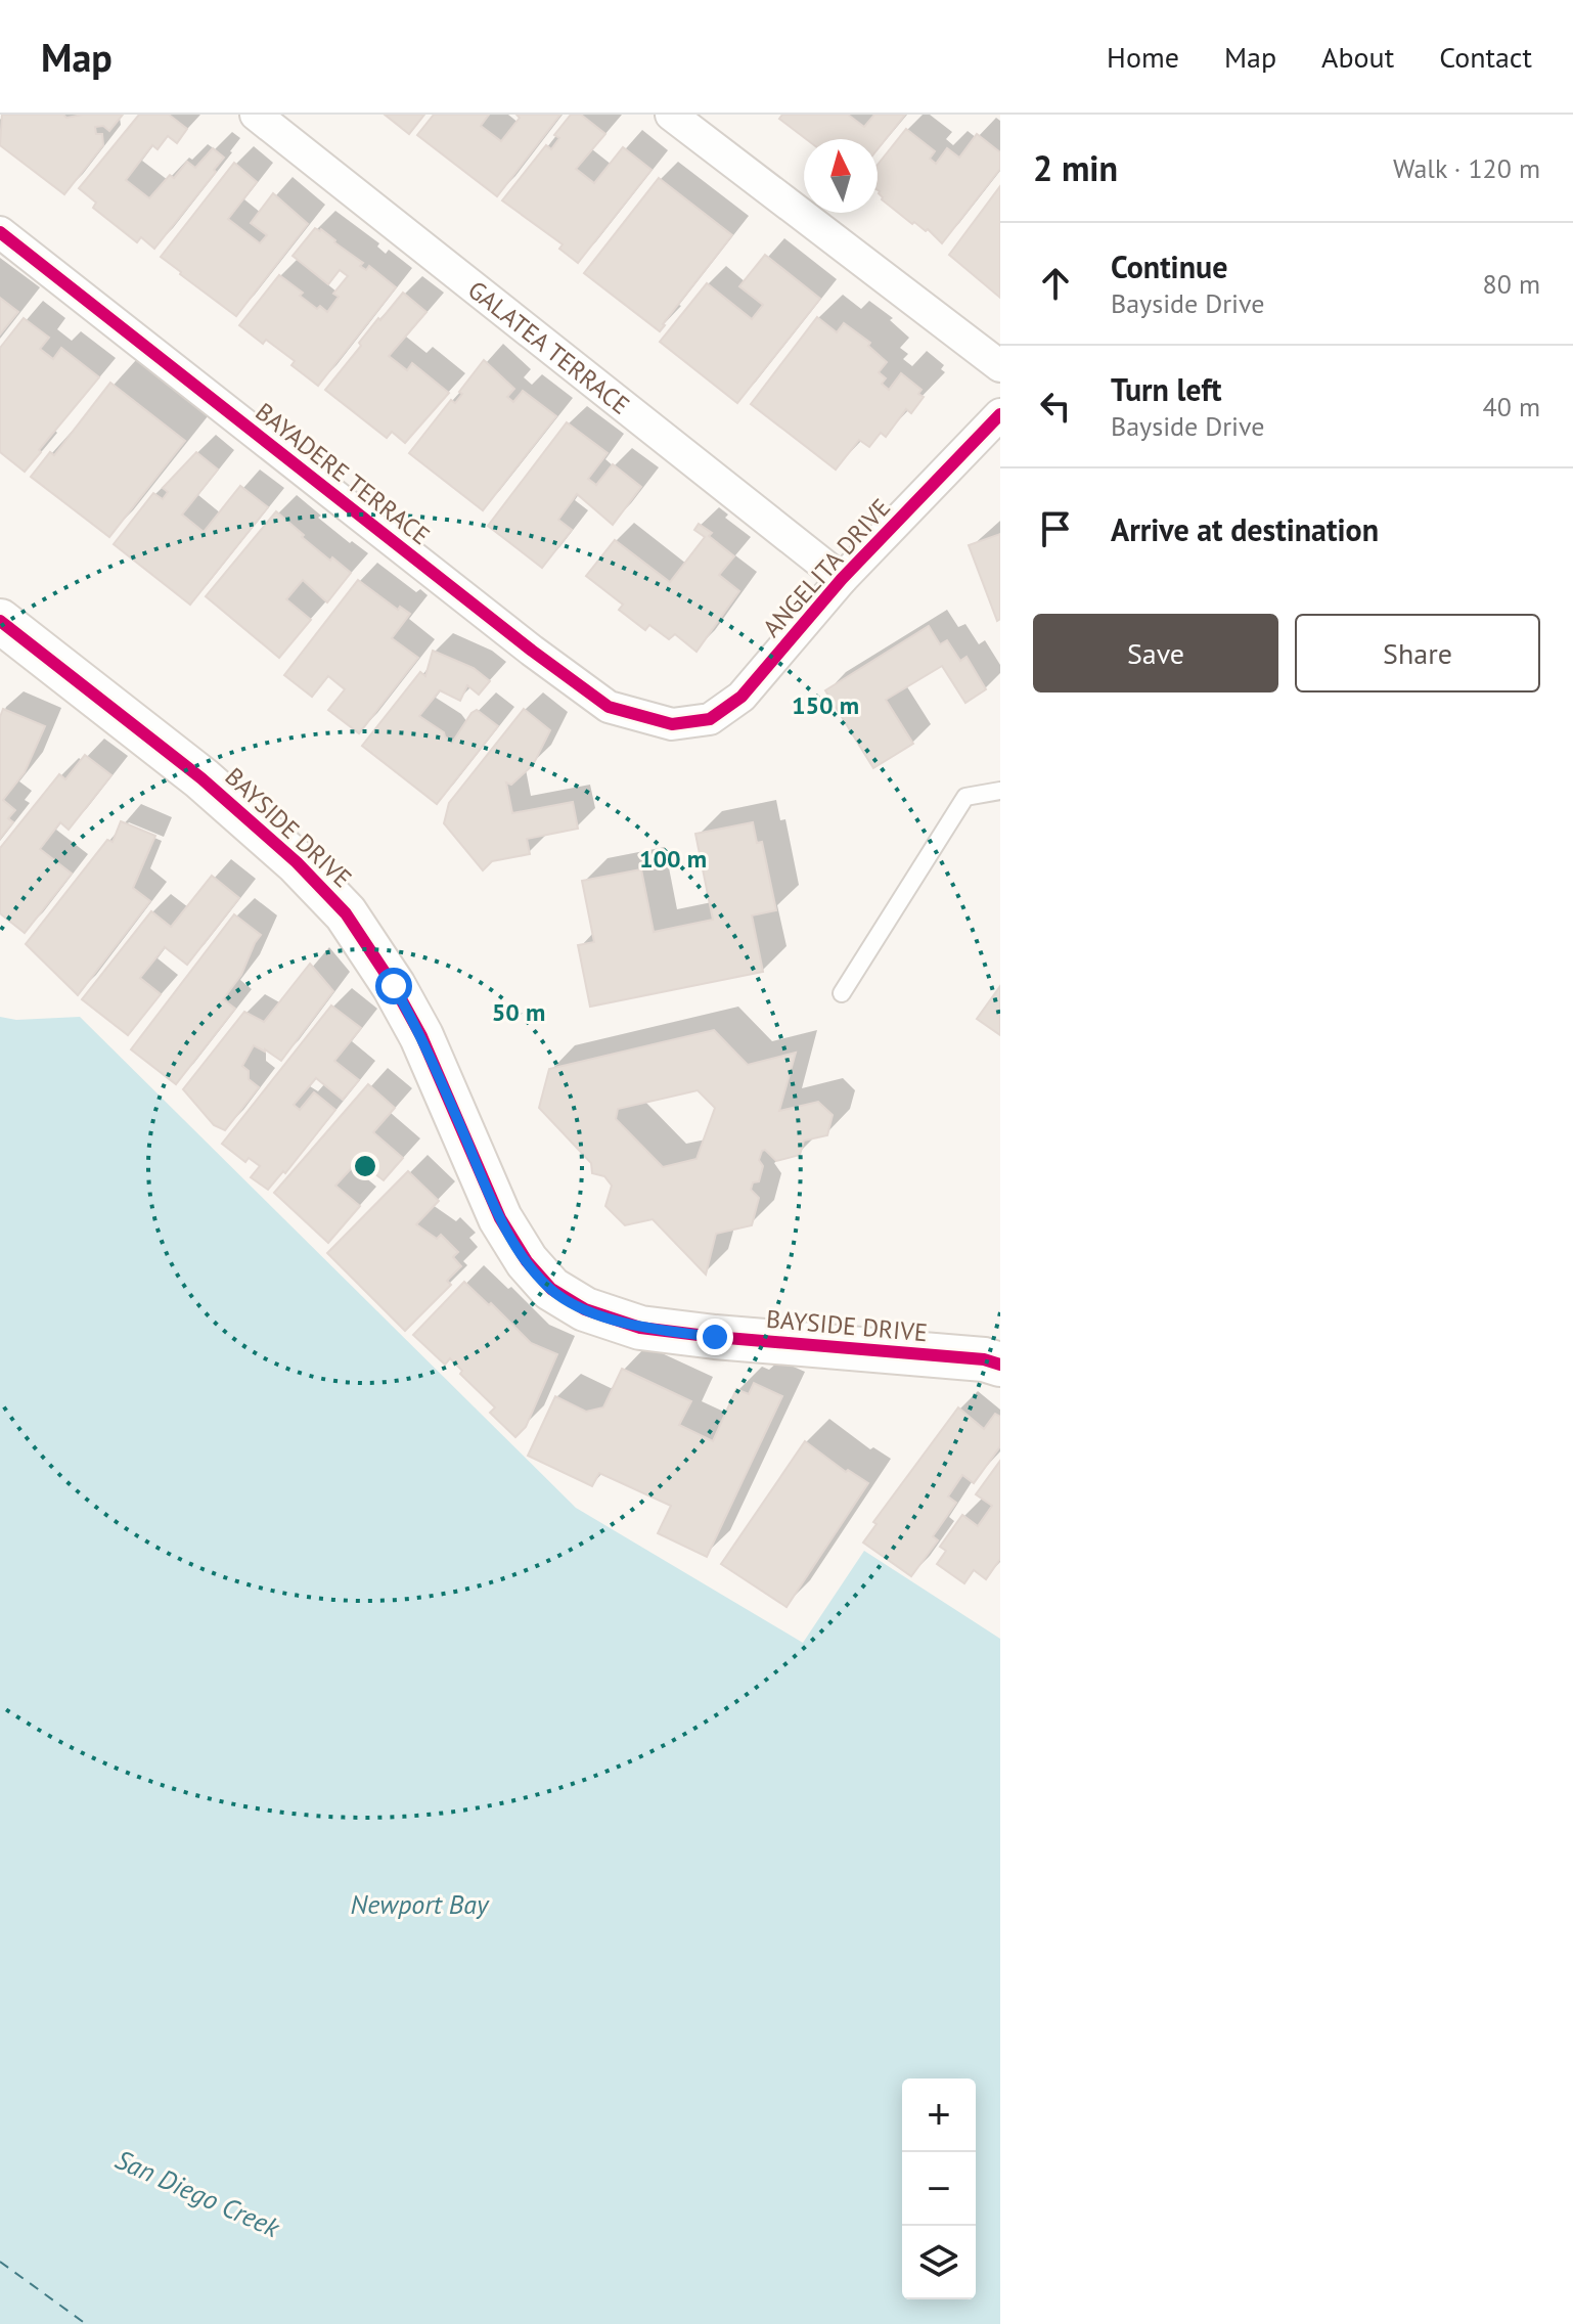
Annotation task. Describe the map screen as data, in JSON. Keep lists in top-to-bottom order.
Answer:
{
  "streets": {
    "main road": ["BAYSIDE DRIVE"],
    "street": ["GALATEA TERRACE", "BAYADERE TERRACE", "ANGELITA DRIVE"]
  },
  "crossings": [
    ["GALATEA TERRACE", "ANGELITA DRIVE"],
    ["BAYADERE TERRACE", "ANGELITA DRIVE"]
  ],
  "water": ["Newport Bay", "San Diego Creek"],
  "north": "top",
  "page": {
    "header": "Map",
    "nav": [
      "Home",
      "Map",
      "About",
      "Contact"
    ],
    "heading": ["2 min", "Walk · 120 m"],
    "list": [
      ["Continue", "Bayside Drive", "80 m"],
      ["Turn left", "Bayside Drive", "40 m"],
      "Arrive at destination"
    ],
    "buttons": ["Save", "Share"],
    "map_buttons": ["+", "−"]
  },
  "rings": ["150 m", "100 m", "50 m"]
}
